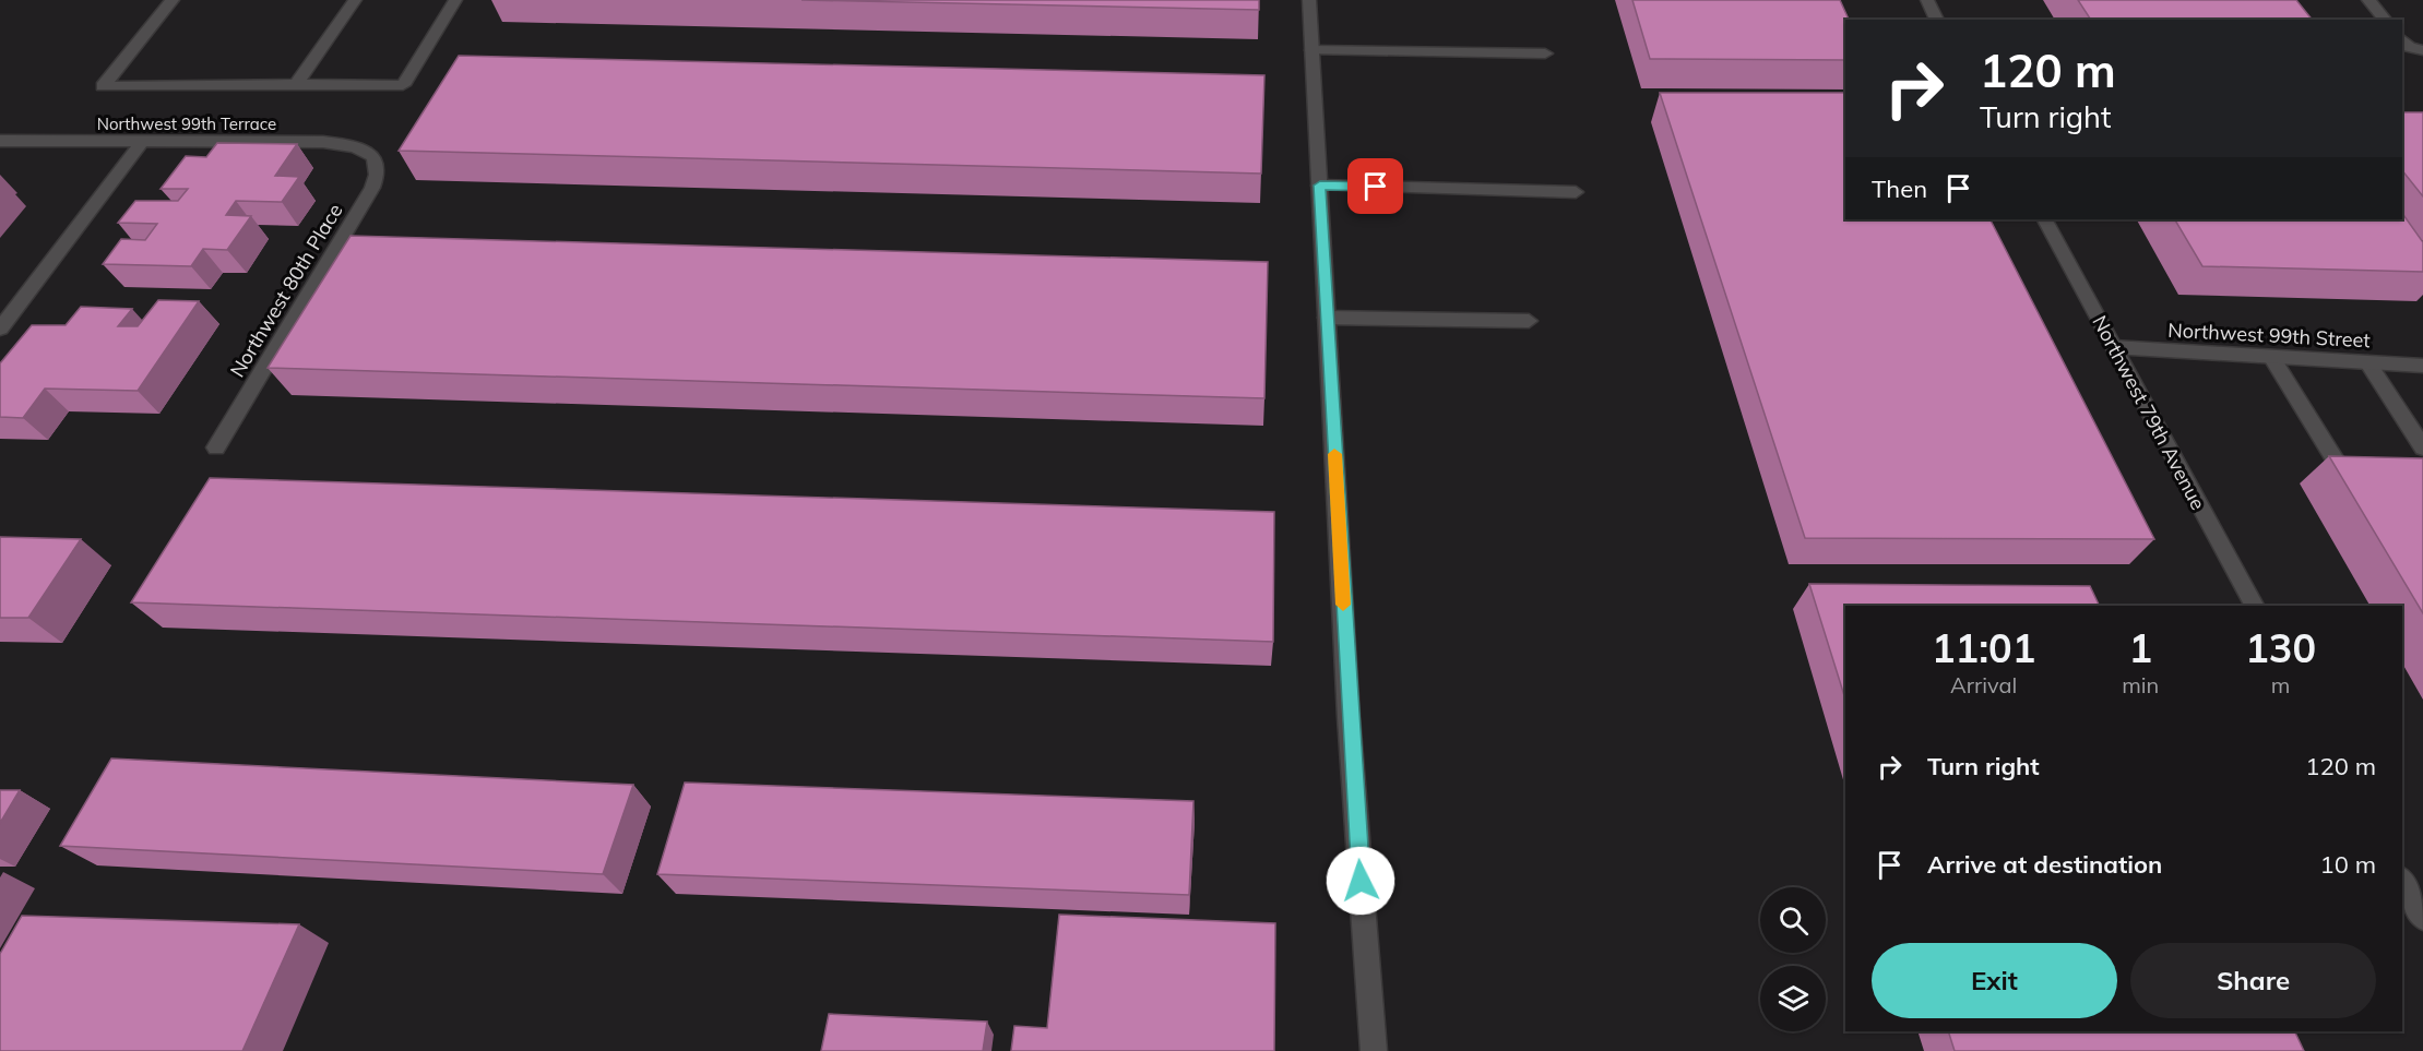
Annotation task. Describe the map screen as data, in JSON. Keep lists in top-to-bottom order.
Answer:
{
  "streets": {
    "street": [
      "Northwest 99th Terrace",
      "Northwest 80th Place",
      "Northwest 99th Street",
      "Northwest 79th Avenue"
    ]
  },
  "crossings": [
    ["Northwest 99th Terrace", "Northwest 80th Place"],
    ["Northwest 99th Street", "Northwest 79th Avenue"]
  ],
  "page": {
    "turn": ["120 m", "Turn right"],
    "then": "Then",
    "eta": [
      "11:01",
      "Arrival",
      "1",
      "min",
      "130",
      "m"
    ],
    "list": [
      {
        "name": "Turn right",
        "value": "120 m"
      },
      {
        "name": "Arrive at destination",
        "value": "10 m"
      }
    ],
    "buttons": ["Exit", "Share"]
  }
}
